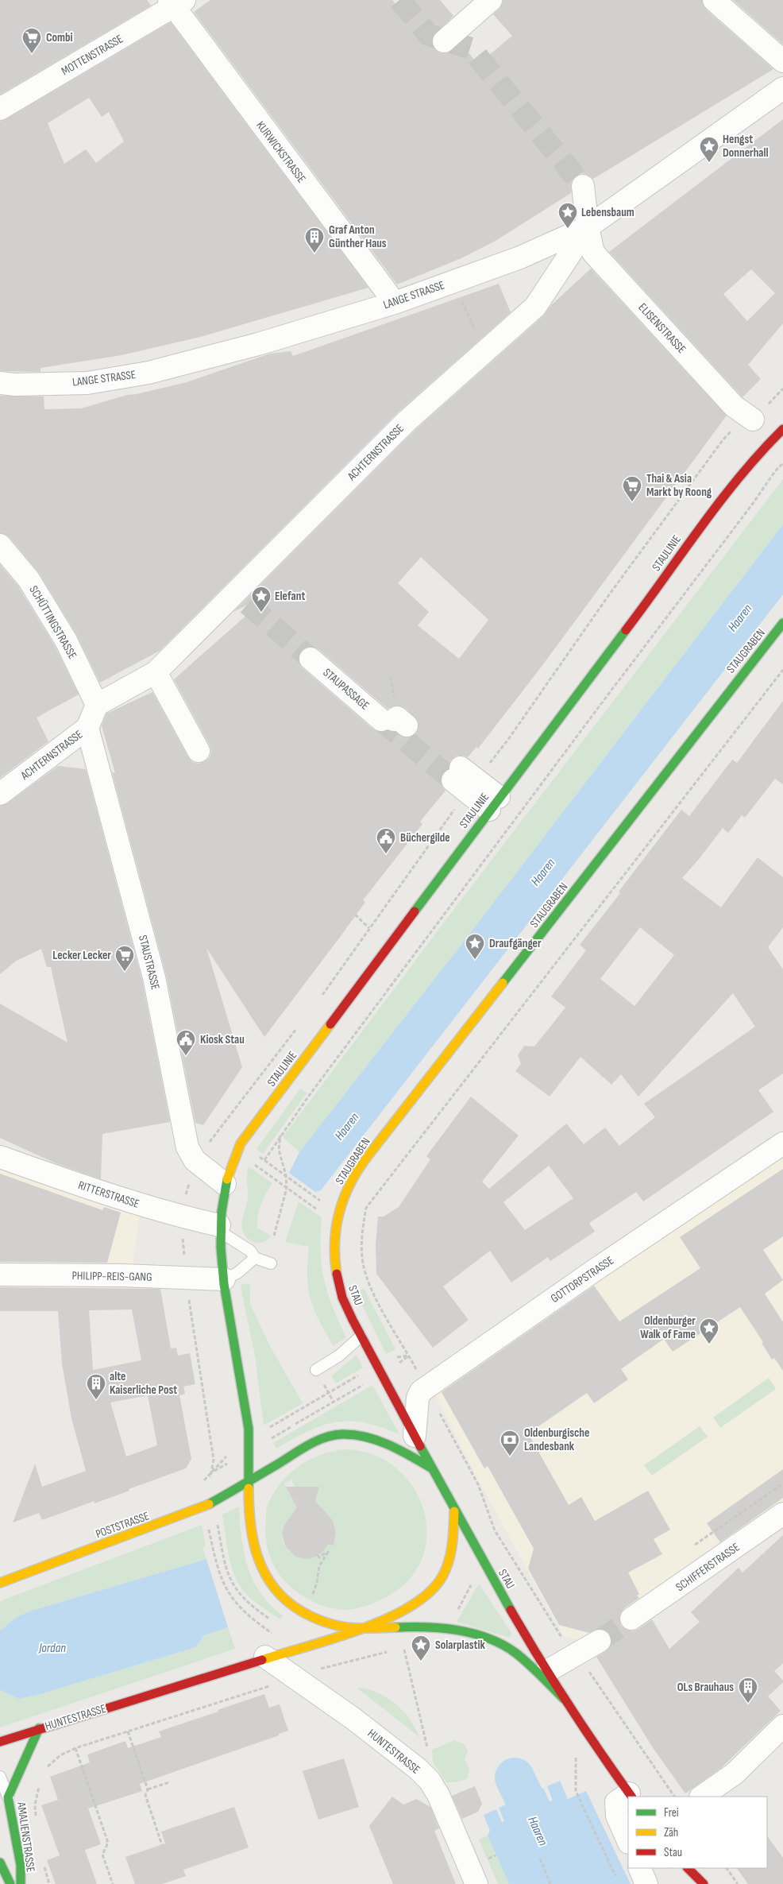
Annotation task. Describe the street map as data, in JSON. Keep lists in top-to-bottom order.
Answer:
{
  "streets": {
    "street": [
      "MOTTENSTRASSE",
      "KURWICKSTRASSE",
      "LANGE STRASSE",
      "ELISENSTRASSE",
      "ACHTERNSTRASSE",
      "STAULINIE",
      "SCHÜTTINGSTRASSE",
      "STAUGRABEN",
      "STAUPASSAGE",
      "STAUSTRASSE",
      "RITTERSTRASSE",
      "PHILIPP-REIS-GANG",
      "GOTTORPSTRASSE",
      "STAU",
      "POSTSTRASSE",
      "SCHIFFERSTRASSE",
      "HUNTESTRASSE",
      "AMALIENSTRASSE"
    ]
  },
  "crossings": [
    ["MOTTENSTRASSE", "KURWICKSTRASSE"],
    ["KURWICKSTRASSE", "LANGE STRASSE"],
    ["LANGE STRASSE", "ELISENSTRASSE"],
    ["LANGE STRASSE", "ACHTERNSTRASSE"],
    ["ELISENSTRASSE", "ACHTERNSTRASSE"],
    ["ACHTERNSTRASSE", "SCHÜTTINGSTRASSE"],
    ["ACHTERNSTRASSE", "STAUSTRASSE"],
    ["STAULINIE", "STAUSTRASSE"],
    ["STAULINIE", "RITTERSTRASSE"],
    ["STAUGRABEN", "STAU"],
    ["GOTTORPSTRASSE", "STAU"],
    ["STAU", "HUNTESTRASSE"],
    ["HUNTESTRASSE", "AMALIENSTRASSE"]
  ],
  "water": ["Haaren", "Jordan"],
  "places": {
    "supermarket": ["Combi", "Thai & Asia Markt by Roong", "Lecker Lecker"],
    "place": [
      "Hengst Donnerhall",
      "Lebensbaum",
      "Elefant",
      "Draufgänger",
      "Oldenburger Walk of Fame",
      "Solarplastik"
    ],
    "building": ["Graf Anton Günther Haus", "alte Kaiserliche Post", "OLs Brauhaus"],
    "public building": ["Büchergilde", "Kiosk Stau"],
    "bank": ["Oldenburgische Landesbank"]
  },
  "legend": ["Frei", "Zäh", "Stau"]
}
